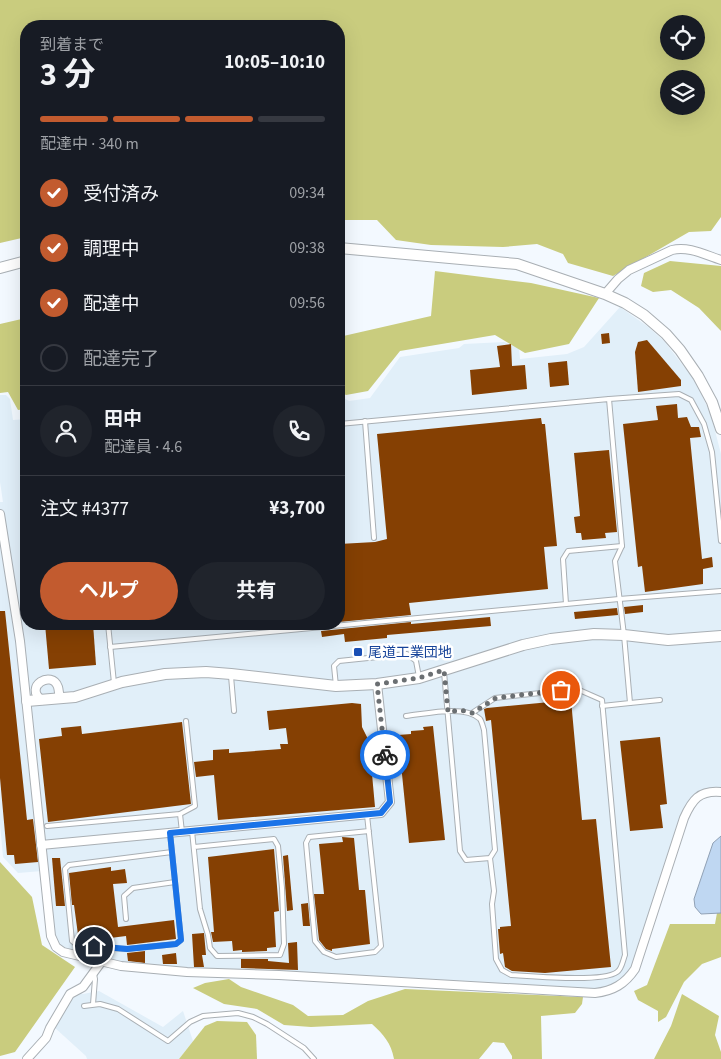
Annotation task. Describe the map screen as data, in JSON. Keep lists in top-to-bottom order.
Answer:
{
  "places": {
    "transit": ["尾道工業団地"]
  },
  "page": {
    "heading": ["3 分", "到着まで", "10:05–10:10"],
    "panel": [
      "田中",
      "配達員 · 4.6",
      "注文 #4377",
      "¥3,700"
    ],
    "bar": "配達中 · 340 m",
    "list": [
      ["受付済み", "09:34"],
      ["調理中", "09:38"],
      ["配達中", "09:56"],
      "配達完了"
    ],
    "buttons": ["ヘルプ", "共有"]
  }
}
